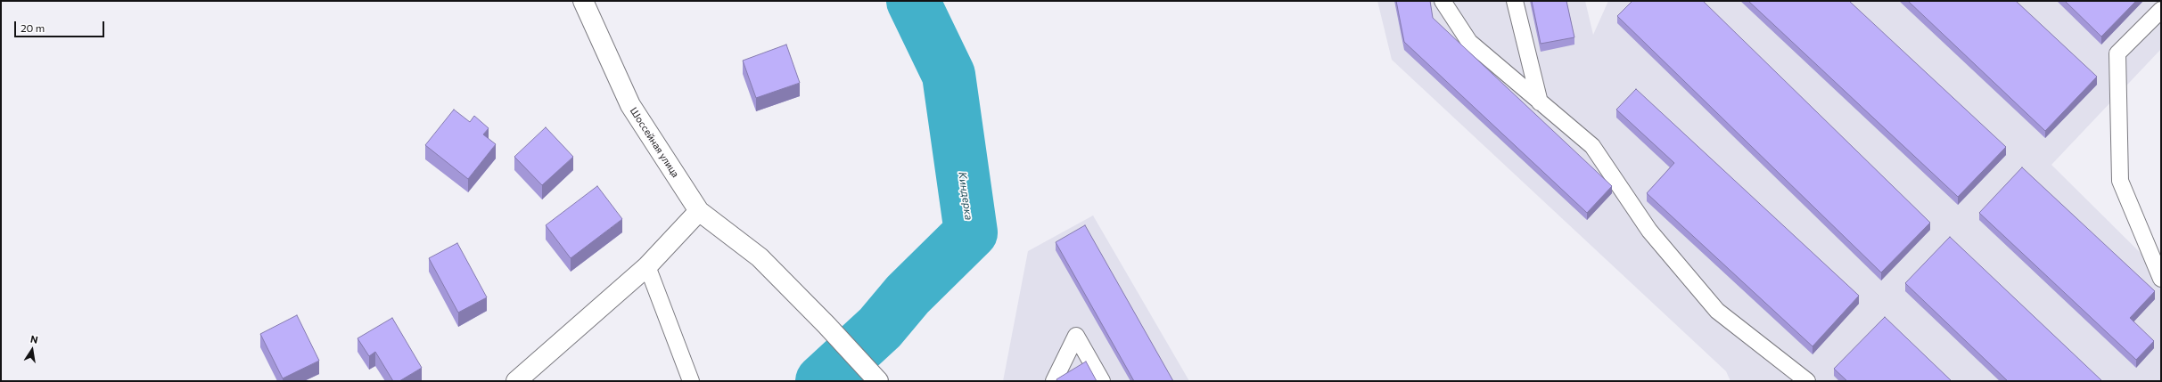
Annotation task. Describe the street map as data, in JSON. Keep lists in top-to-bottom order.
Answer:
{
  "streets": {
    "street": ["Шоссейная улица"]
  },
  "water": ["Киндерка"],
  "scale_bar": "20 m",
  "north": "top"
}
